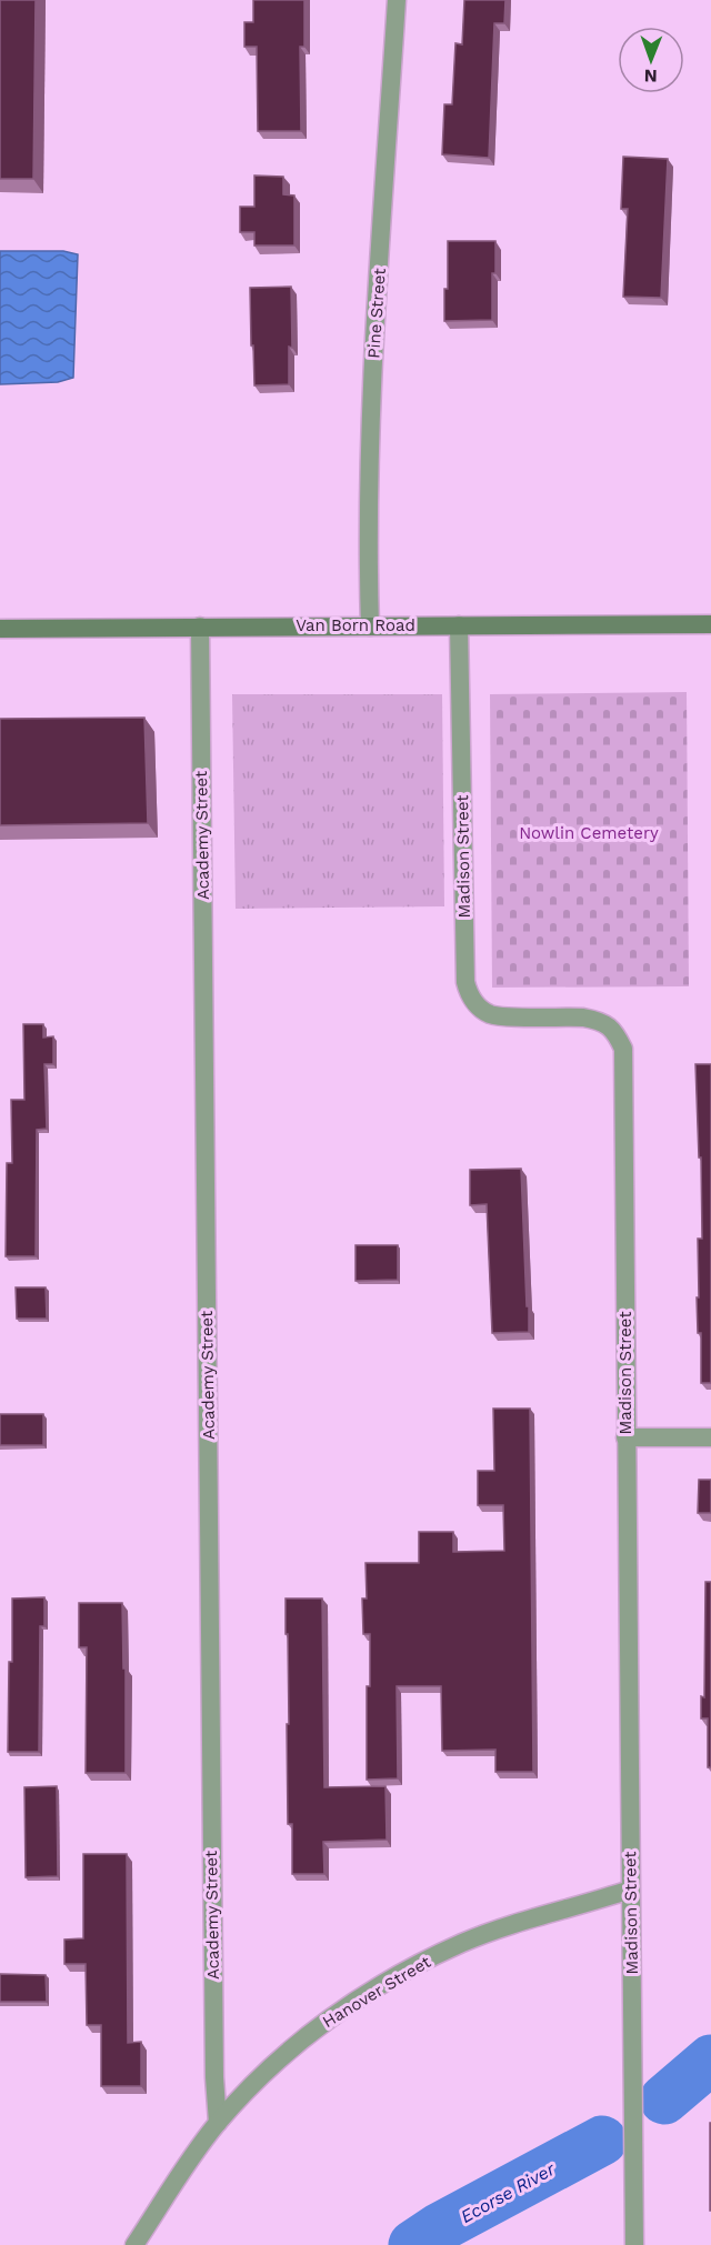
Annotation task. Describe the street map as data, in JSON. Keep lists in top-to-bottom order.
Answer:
{
  "streets": {
    "main road": ["Van Born Road"],
    "street": [
      "Pine Street",
      "Academy Street",
      "Madison Street",
      "Hanover Street"
    ]
  },
  "crossings": [
    ["Pine Street", "Van Born Road"],
    ["Van Born Road", "Academy Street"],
    ["Van Born Road", "Madison Street"],
    ["Academy Street", "Hanover Street"],
    ["Madison Street", "Hanover Street"]
  ],
  "water": ["Ecorse River"],
  "parks": ["Nowlin Cemetery"],
  "north": "bottom"
}
